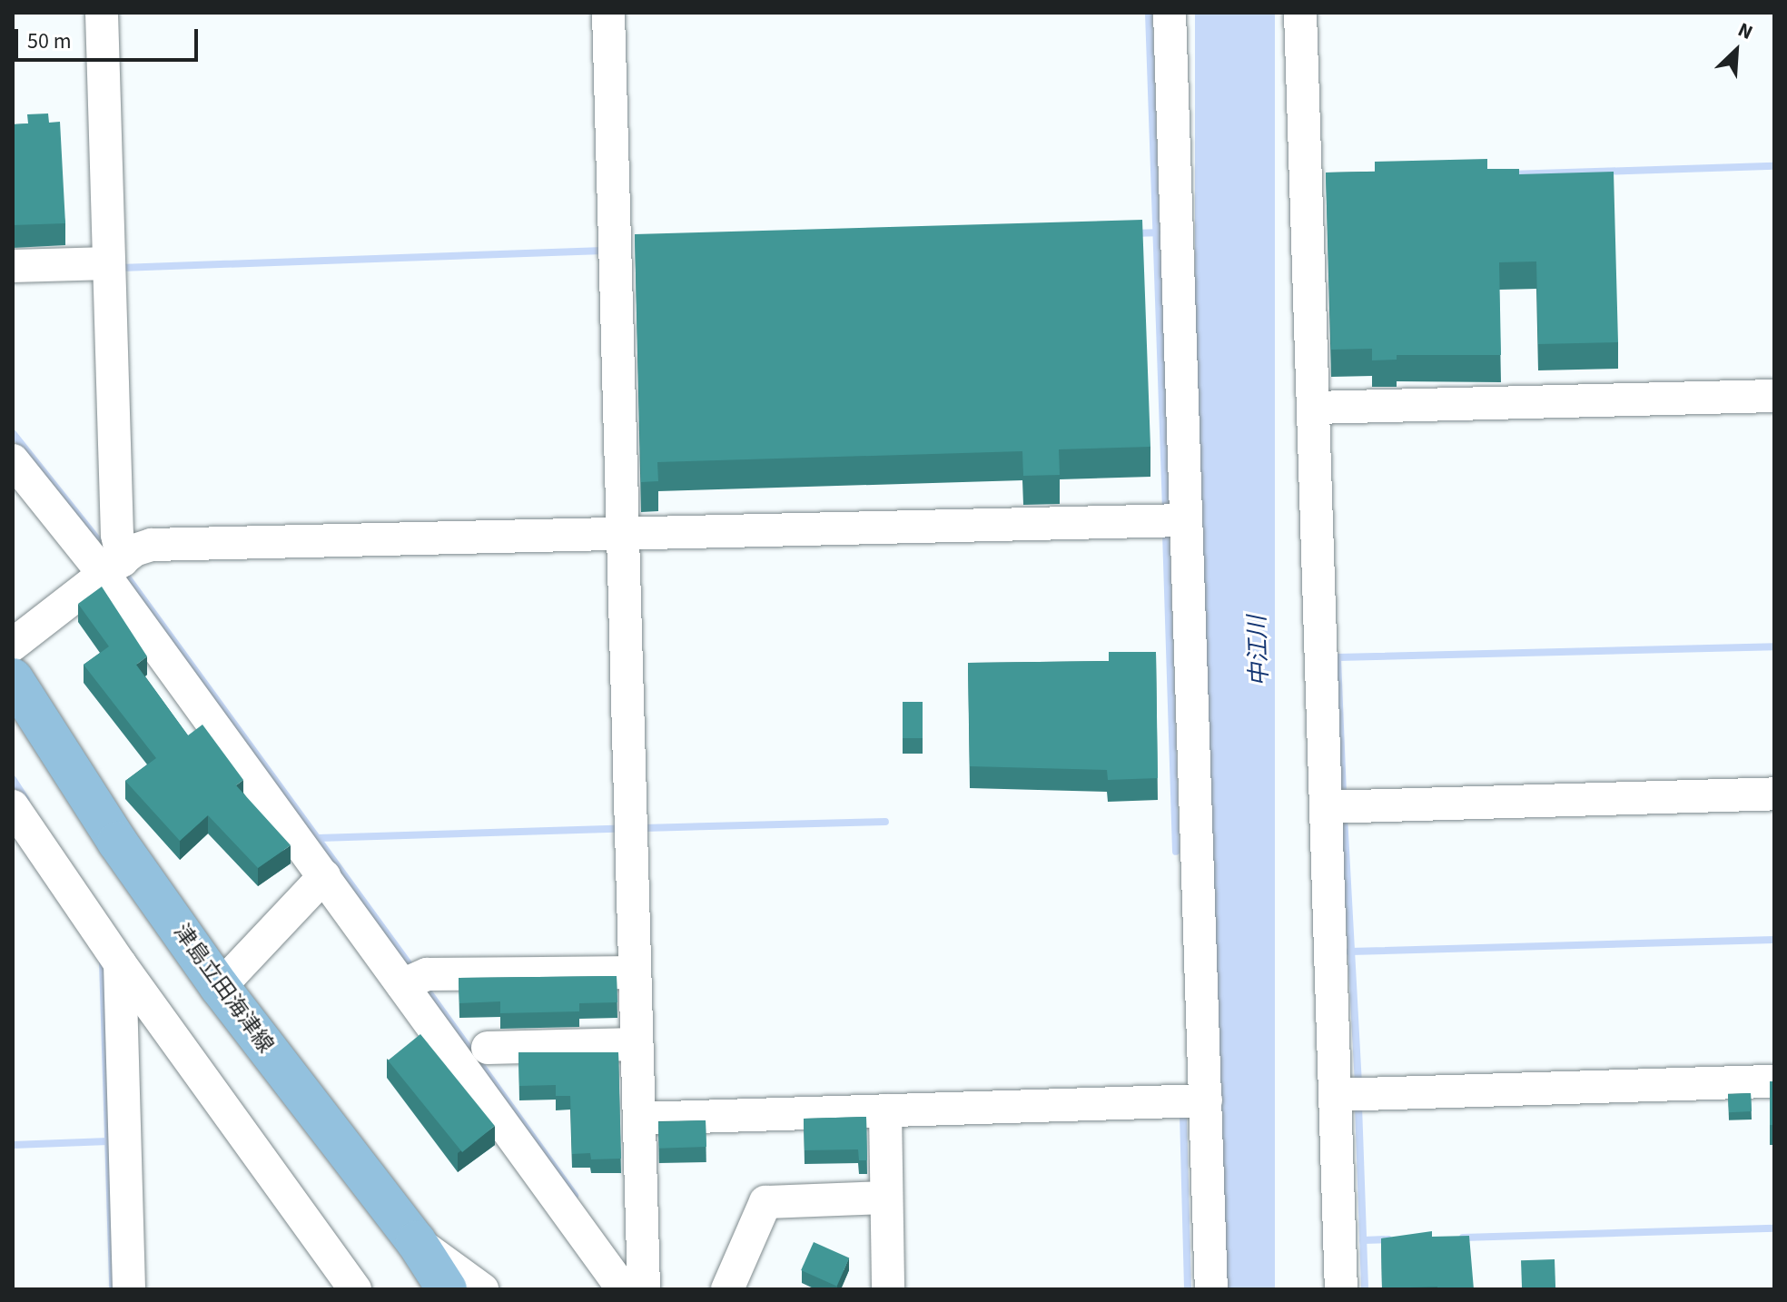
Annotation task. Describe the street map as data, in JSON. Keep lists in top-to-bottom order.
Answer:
{
  "streets": {
    "main road": ["津島立田海津線"]
  },
  "water": ["中江川"],
  "scale_bar": "50 m",
  "north": "top right"
}
